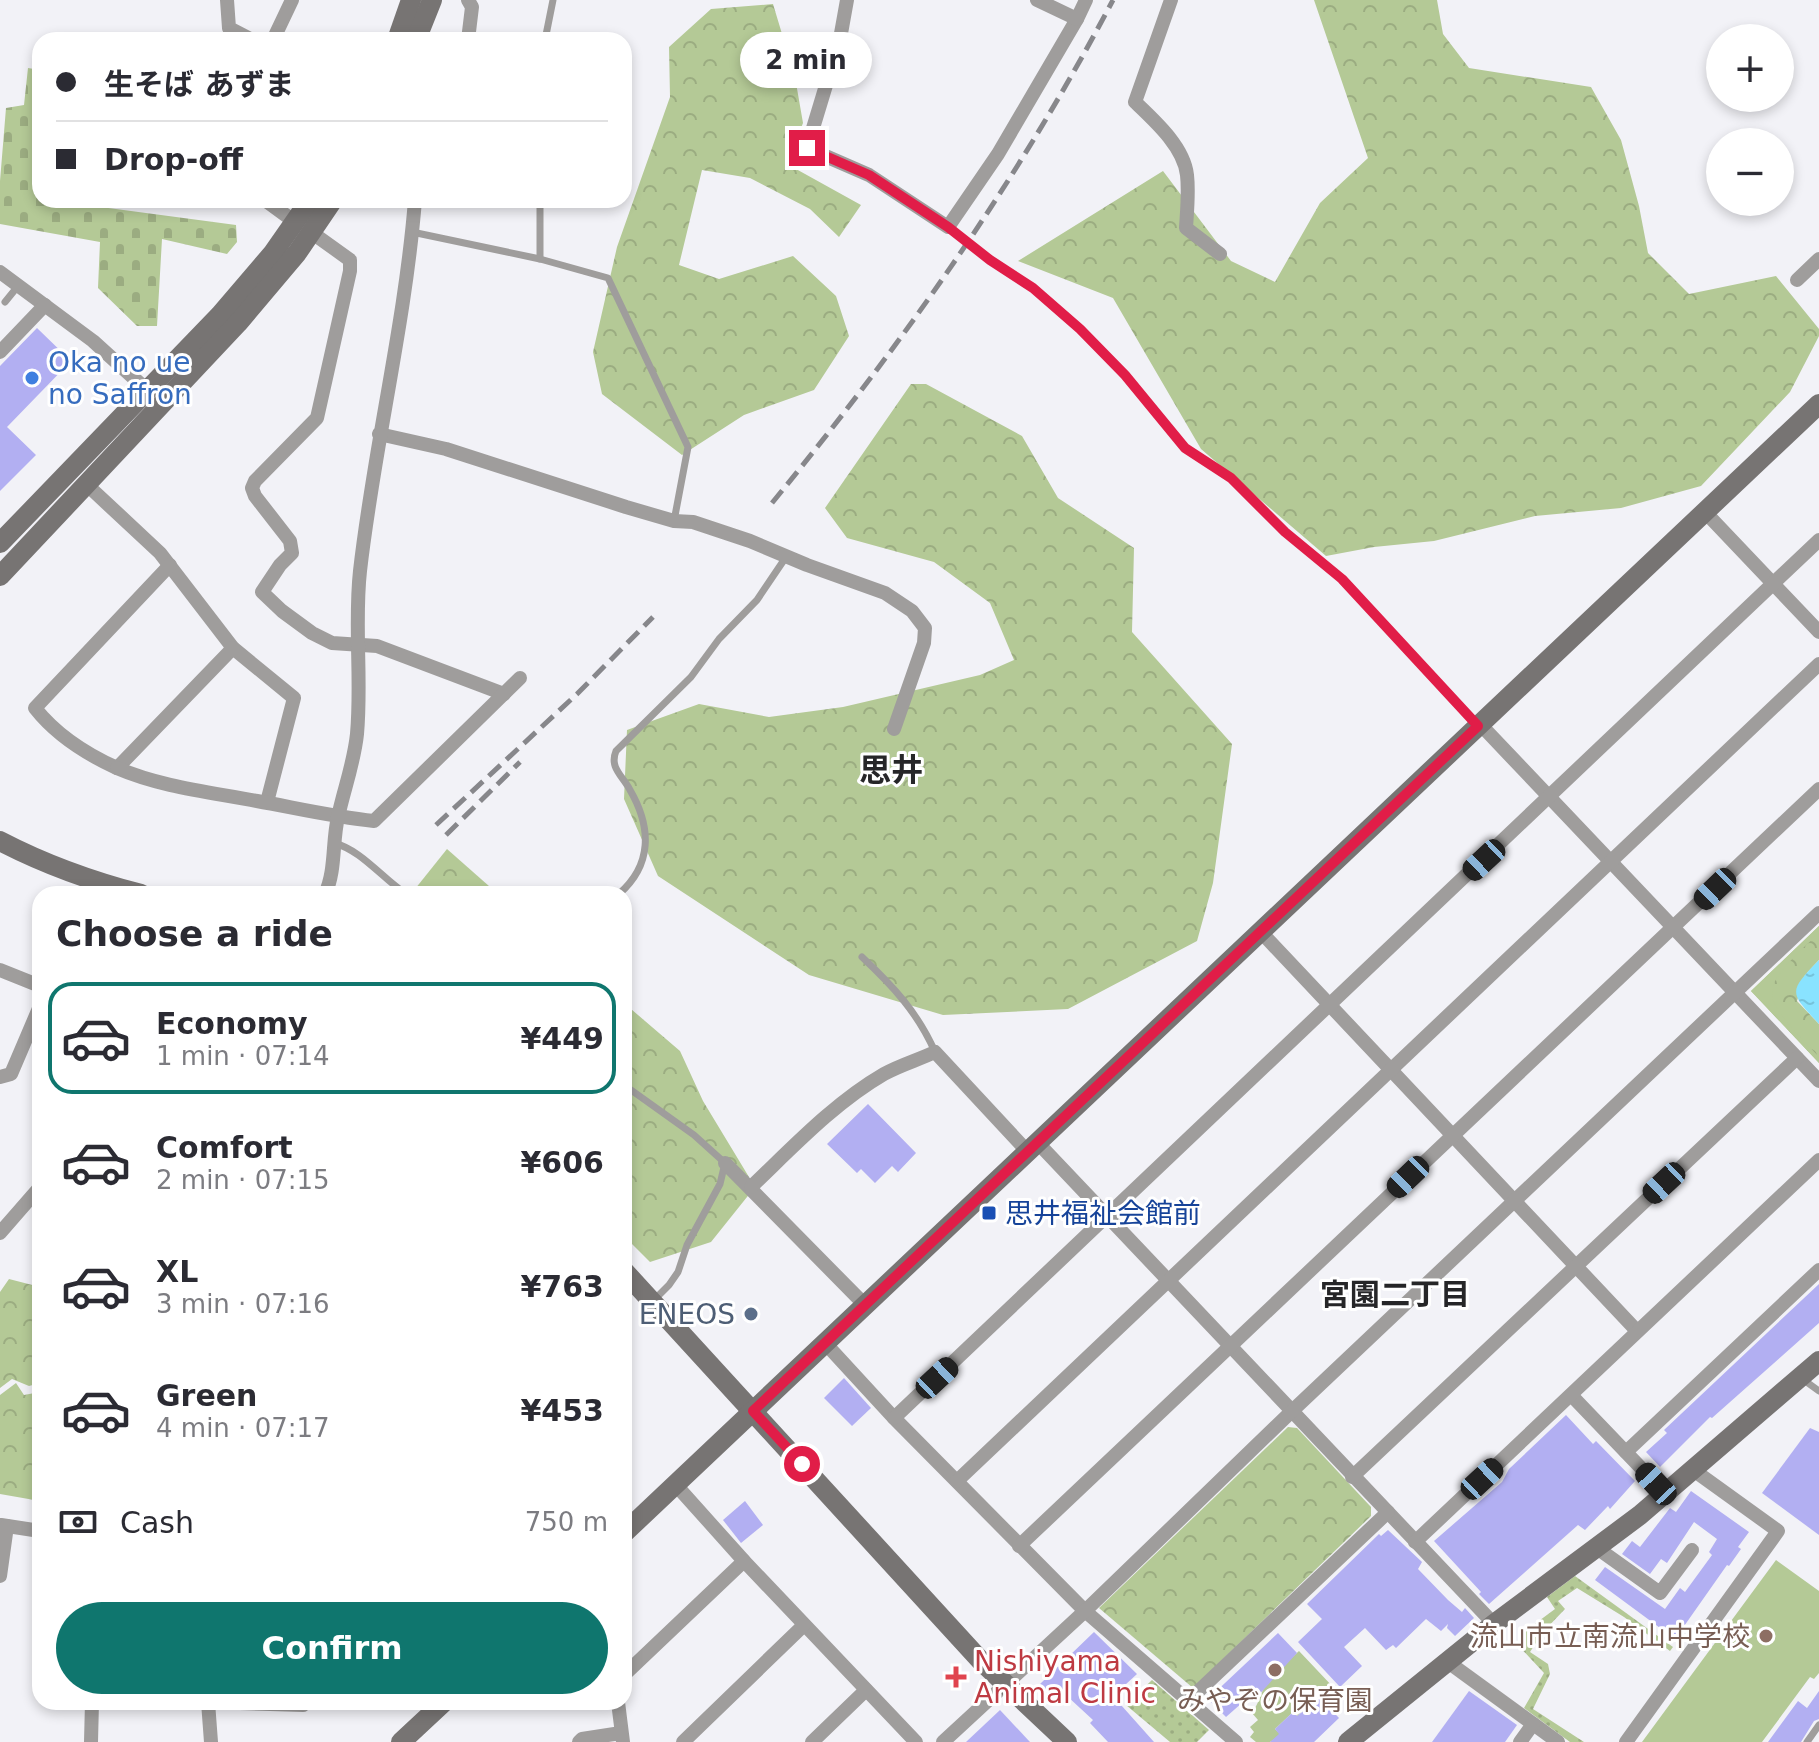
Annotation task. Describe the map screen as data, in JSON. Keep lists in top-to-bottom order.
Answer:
{
  "districts": ["思井", "宮園二丁目"],
  "places": {
    "other": [
      "Oka no ue no Saffron",
      "ENEOS",
      "流山市立南流山中学校",
      "みやぞの保育園"
    ],
    "transit": ["思井福祉会館前"],
    "health": ["Nishiyama Animal Clinic"]
  },
  "page": {
    "map_buttons": ["+", "−"],
    "bubble": "2 min",
    "banner": ["生そば あずま", "Drop-off"],
    "heading": "Choose a ride",
    "list": [
      {
        "name": "Economy",
        "note": "1 min · 07:14",
        "value": "¥449"
      },
      {
        "name": "Comfort",
        "note": "2 min · 07:15",
        "value": "¥606"
      },
      {
        "name": "XL",
        "note": "3 min · 07:16",
        "value": "¥763"
      },
      {
        "name": "Green",
        "note": "4 min · 07:17",
        "value": "¥453"
      }
    ],
    "pay": ["Cash", "750 m"],
    "buttons": "Confirm"
  }
}
